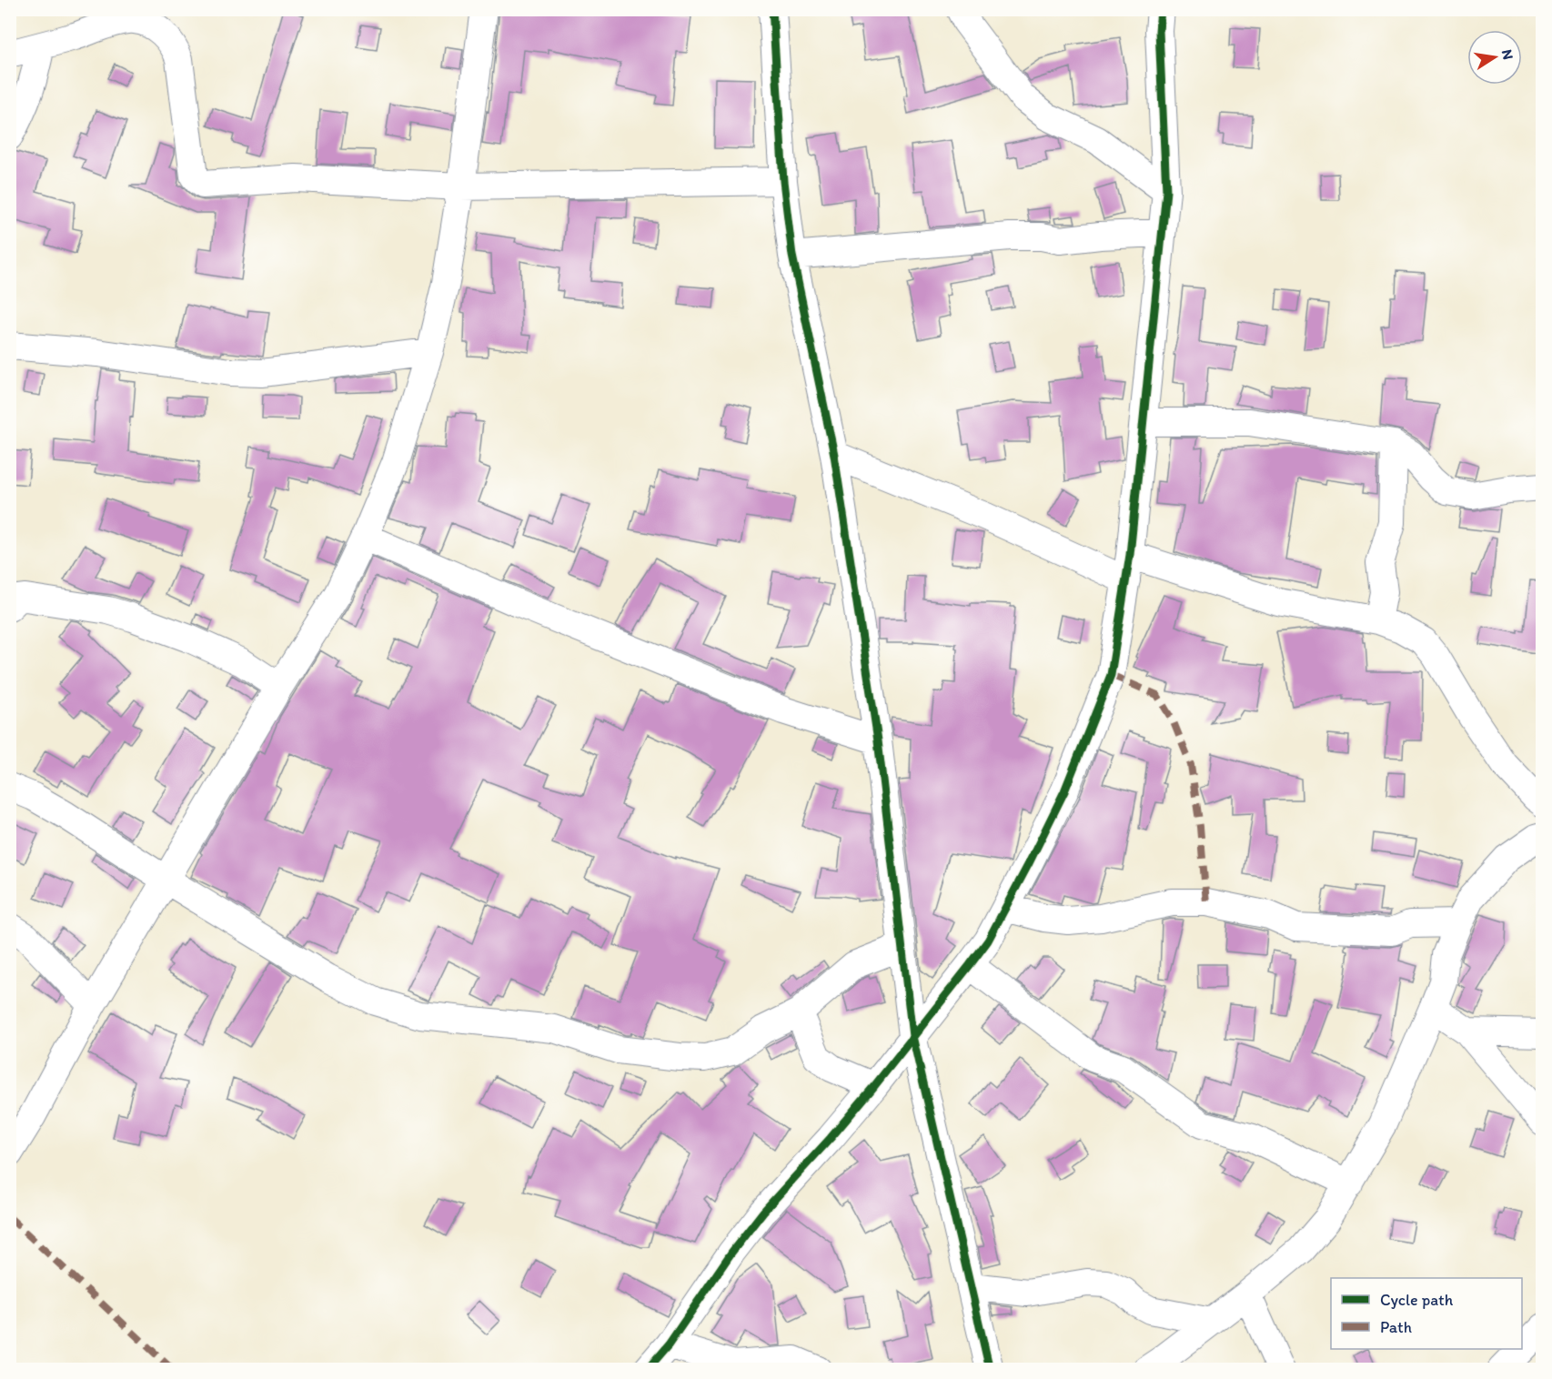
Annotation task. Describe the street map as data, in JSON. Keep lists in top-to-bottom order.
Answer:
{
  "legend": ["Cycle path", "Path"],
  "north": "right"
}
